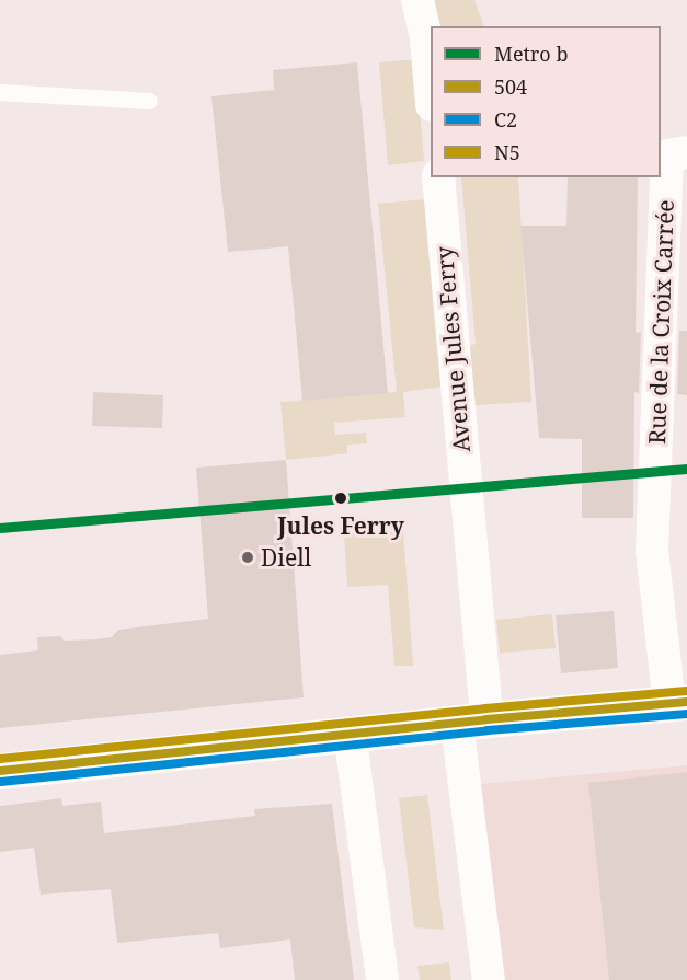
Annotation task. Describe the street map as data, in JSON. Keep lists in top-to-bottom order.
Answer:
{
  "streets": {
    "street": ["Rue de la Croix Carrée", "Avenue Jules Ferry"]
  },
  "places": ["Jules Ferry", "Diell"],
  "lines": [
    "metro line b",
    "transit line N5",
    "transit line 504",
    "transit line C2"
  ],
  "legend": [
    "Metro b",
    "504",
    "C2",
    "N5"
  ]
}
